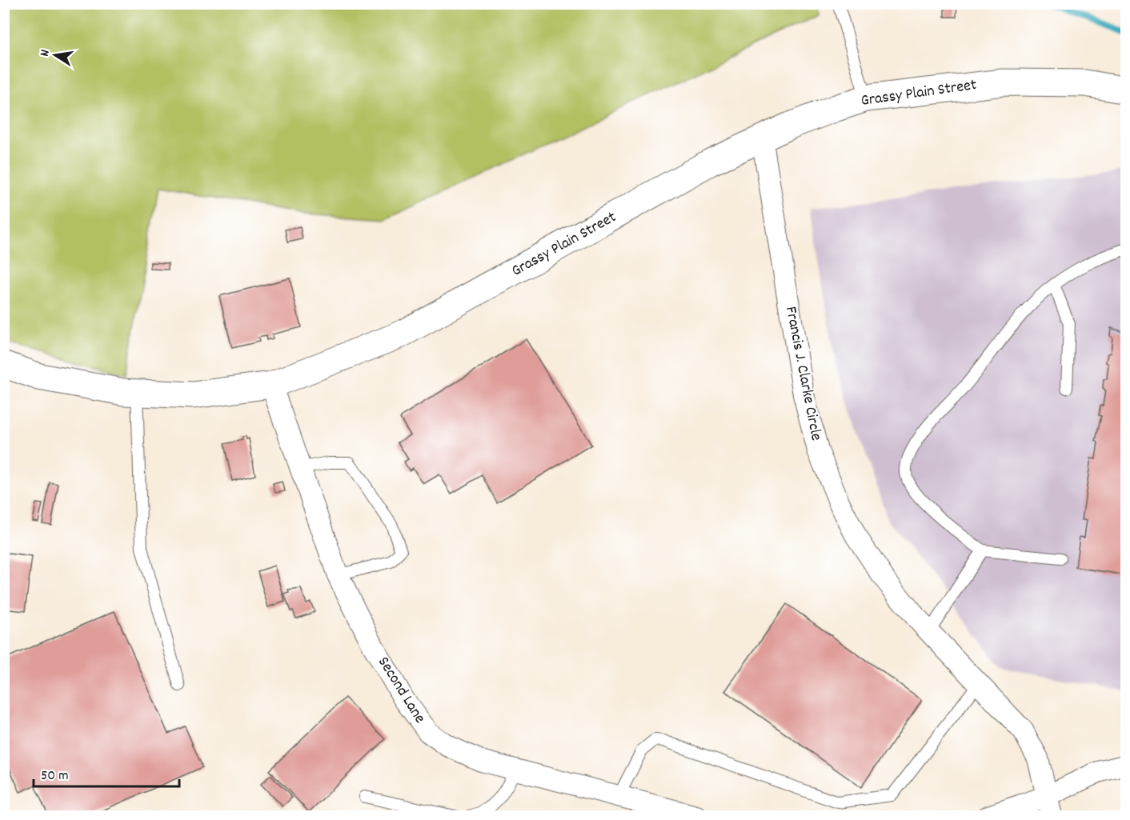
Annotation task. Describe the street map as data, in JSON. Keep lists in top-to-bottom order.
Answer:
{
  "streets": {
    "main road": ["Grassy Plain Street"],
    "street": ["Francis J. Clarke Circle", "Second Lane"]
  },
  "crossings": [
    ["Grassy Plain Street", "Francis J. Clarke Circle"],
    ["Grassy Plain Street", "Second Lane"]
  ],
  "scale_bar": "50 m",
  "north": "left"
}
